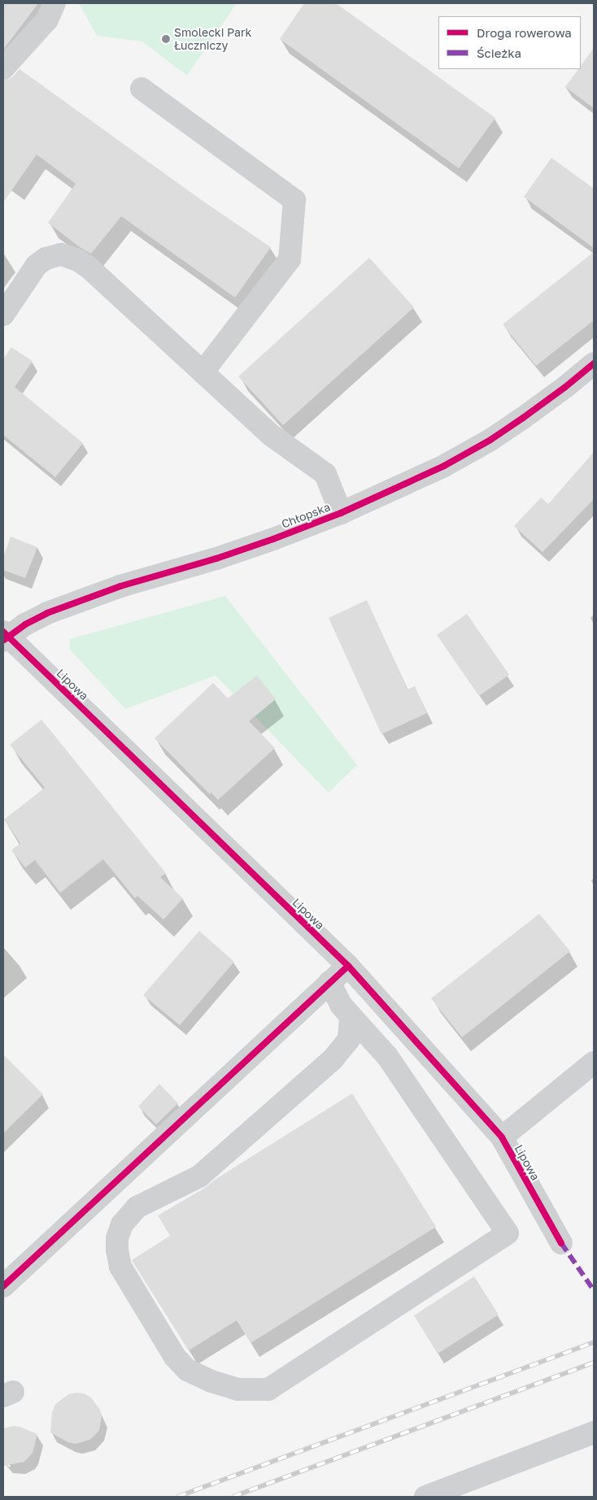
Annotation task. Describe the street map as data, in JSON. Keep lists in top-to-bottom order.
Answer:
{
  "streets": {
    "street": ["Chłopska", "Lipowa"]
  },
  "crossings": [
    ["Chłopska", "Lipowa"]
  ],
  "places": ["Smolecki Park Łuczniczy"],
  "legend": ["Droga rowerowa", "Ścieżka"]
}
